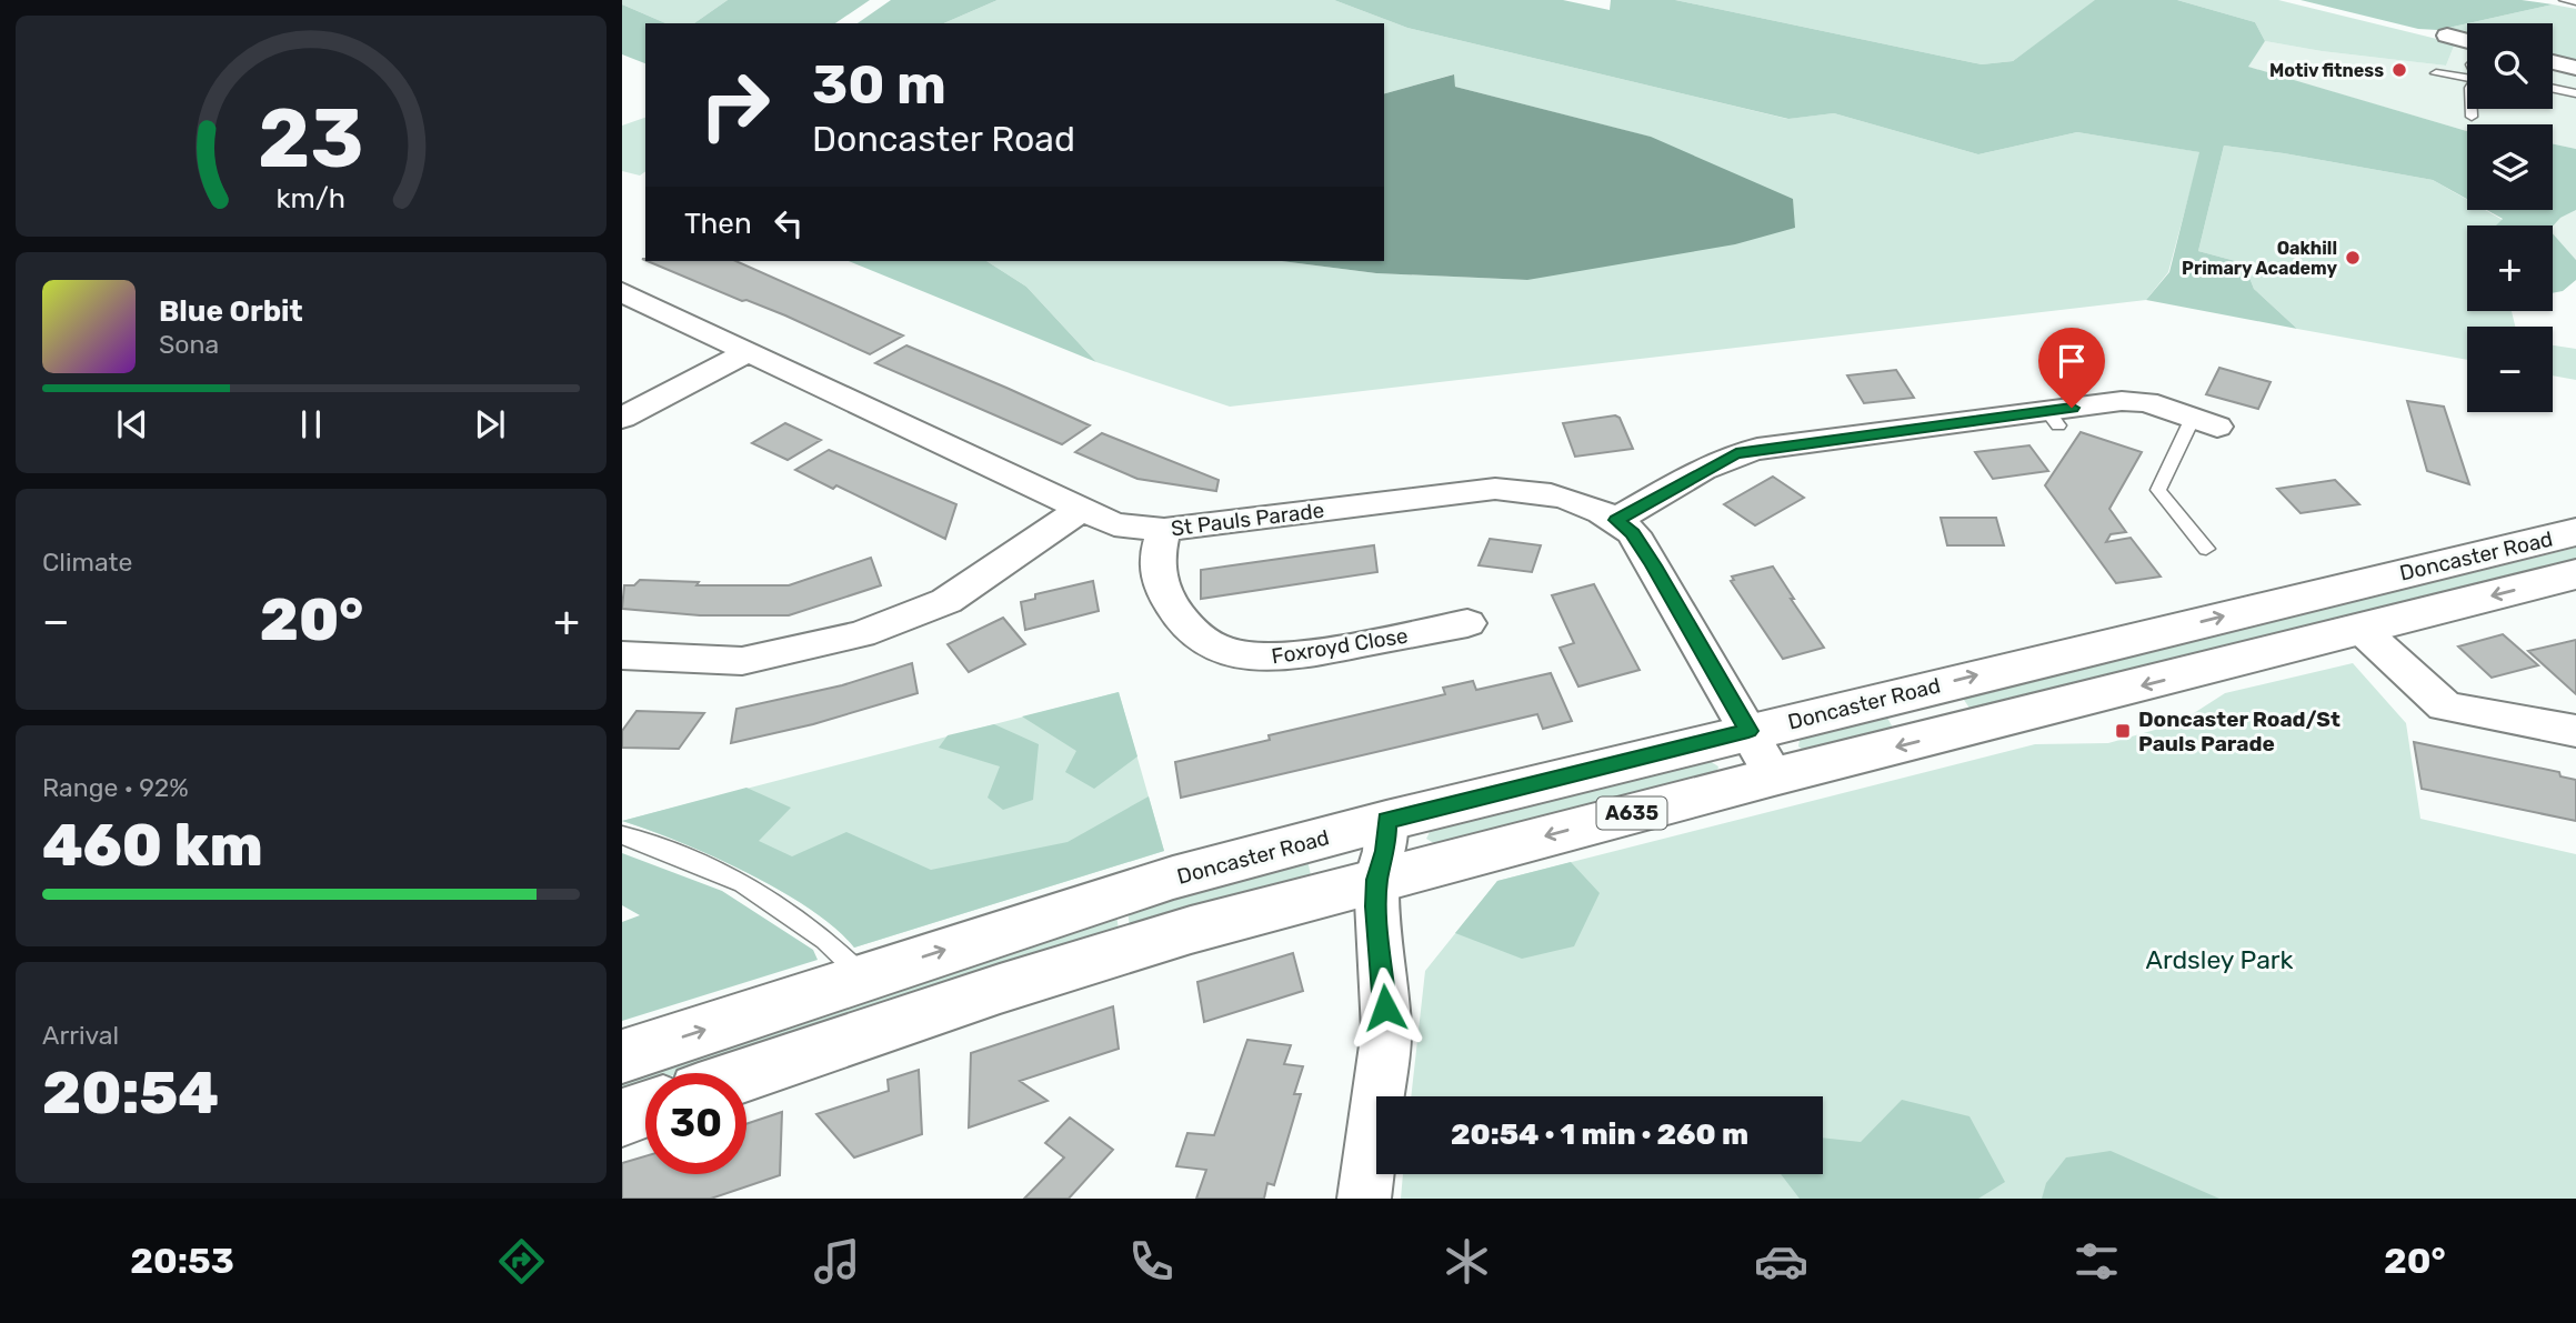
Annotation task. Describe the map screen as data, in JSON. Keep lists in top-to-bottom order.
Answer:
{
  "streets": {
    "highway": ["Doncaster Road", "A635"],
    "street": ["St Pauls Parade", "Foxroyd Close"]
  },
  "crossings": [
    ["St Pauls Parade", "Doncaster Road"],
    ["St Pauls Parade", "Foxroyd Close"]
  ],
  "parks": ["Ardsley Park"],
  "places": {
    "other": ["Motiv fitness", "Oakhill Primary Academy"],
    "transit": ["Doncaster Road/St Pauls Parade"]
  },
  "page": {
    "map_buttons": ["+", "−"],
    "turn": ["30 m", "Doncaster Road"],
    "then": "Then",
    "song": ["Blue Orbit", "Sona"],
    "tile": [
      "Climate",
      ["Range · 92%", "460 km"],
      ["Arrival", "20:54"]
    ],
    "heat": ["−", "20°", "+"],
    "limit": "30",
    "trip": "20:54 · 1 min · 260 m",
    "tabs": ["20:53", "20°"],
    "gauge": ["23", "km/h"]
  }
}
